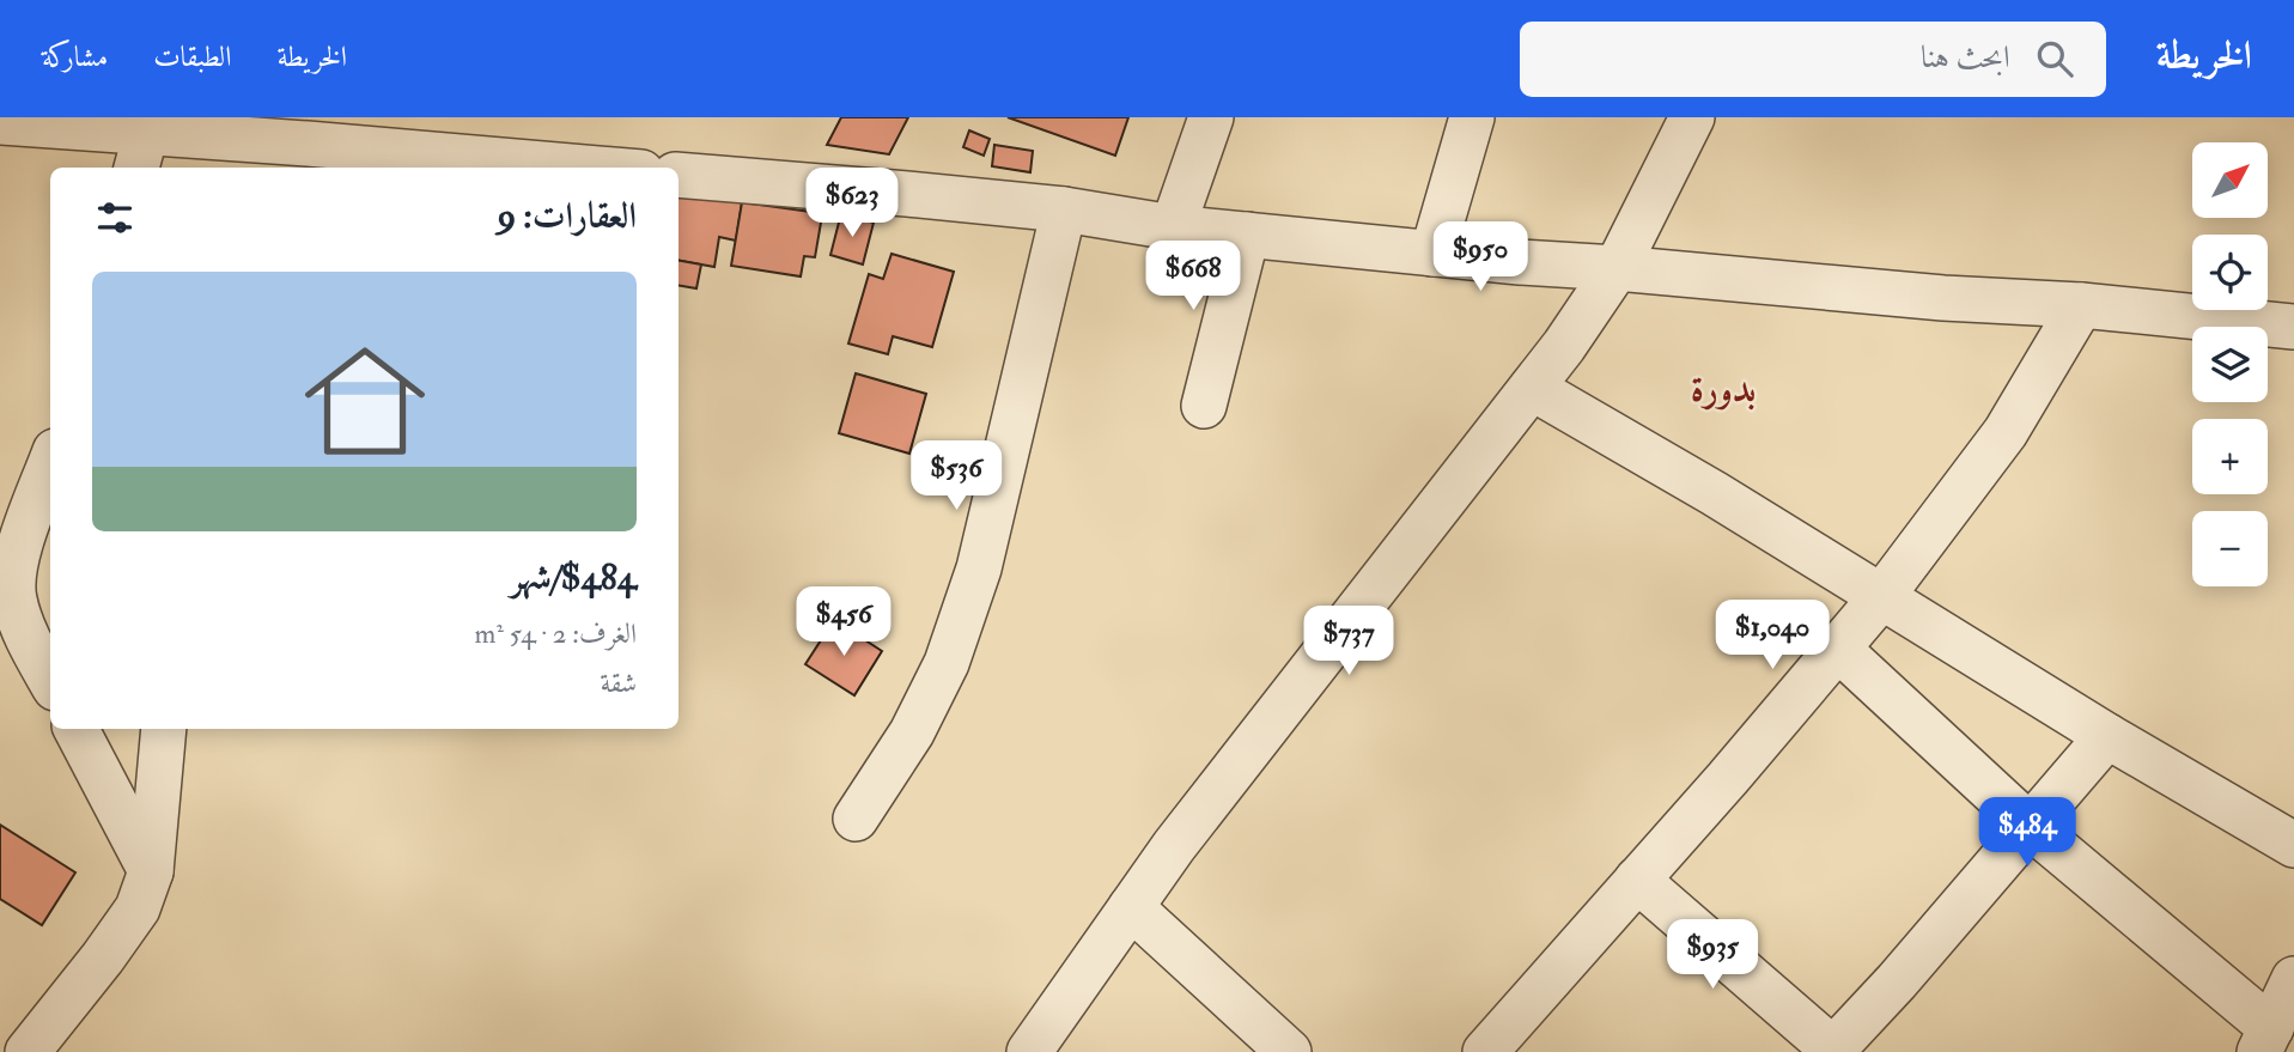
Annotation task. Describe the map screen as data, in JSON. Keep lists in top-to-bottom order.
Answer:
{
  "districts": ["بدورة"],
  "north": "top right",
  "page": {
    "header": "الخريطة",
    "search": "ابحث هنا",
    "nav": ["الخريطة", "الطبقات", "مشاركة"],
    "map_buttons": ["+", "−"],
    "price": [
      "$623",
      "$950",
      "$668",
      "$536",
      "$456",
      "$1,040",
      "$737",
      "$484",
      "$935"
    ],
    "heading": "العقارات: 9",
    "list": [
      {
        "name": "$484/شهر",
        "note": "الغرف: 2 · 54 m² · شقة"
      }
    ]
  }
}
